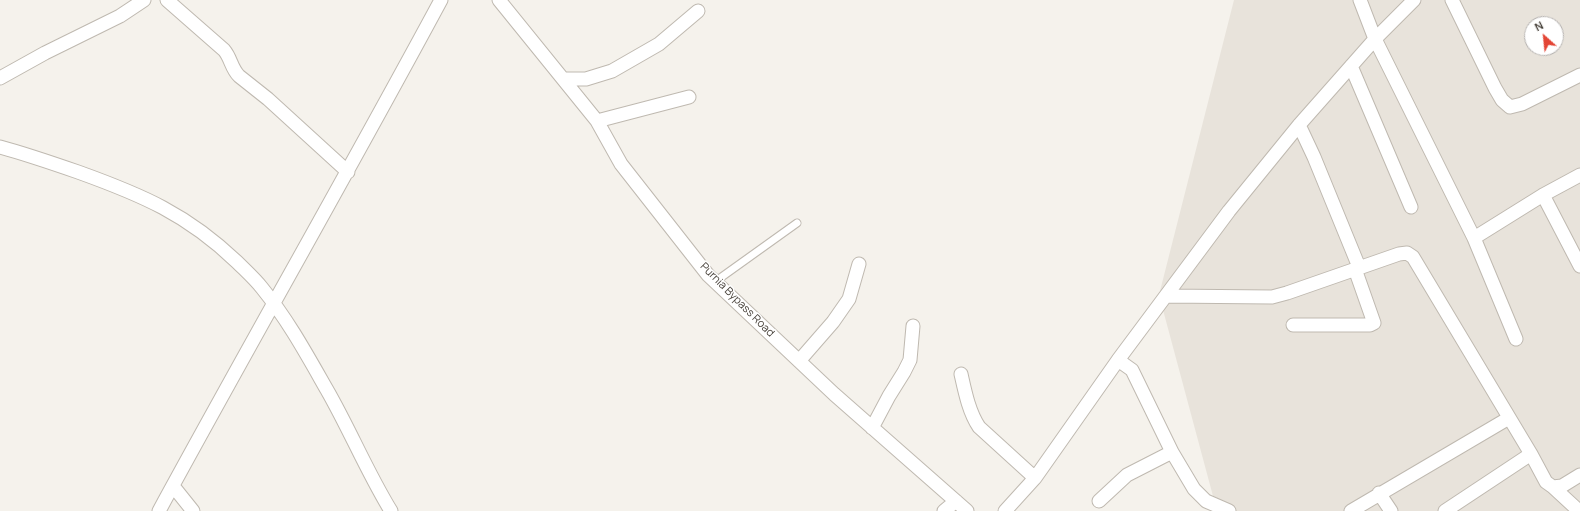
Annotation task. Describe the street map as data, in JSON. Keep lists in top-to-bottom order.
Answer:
{
  "streets": {
    "street": ["Purnia Bypass Road"]
  },
  "north": "top left"
}
